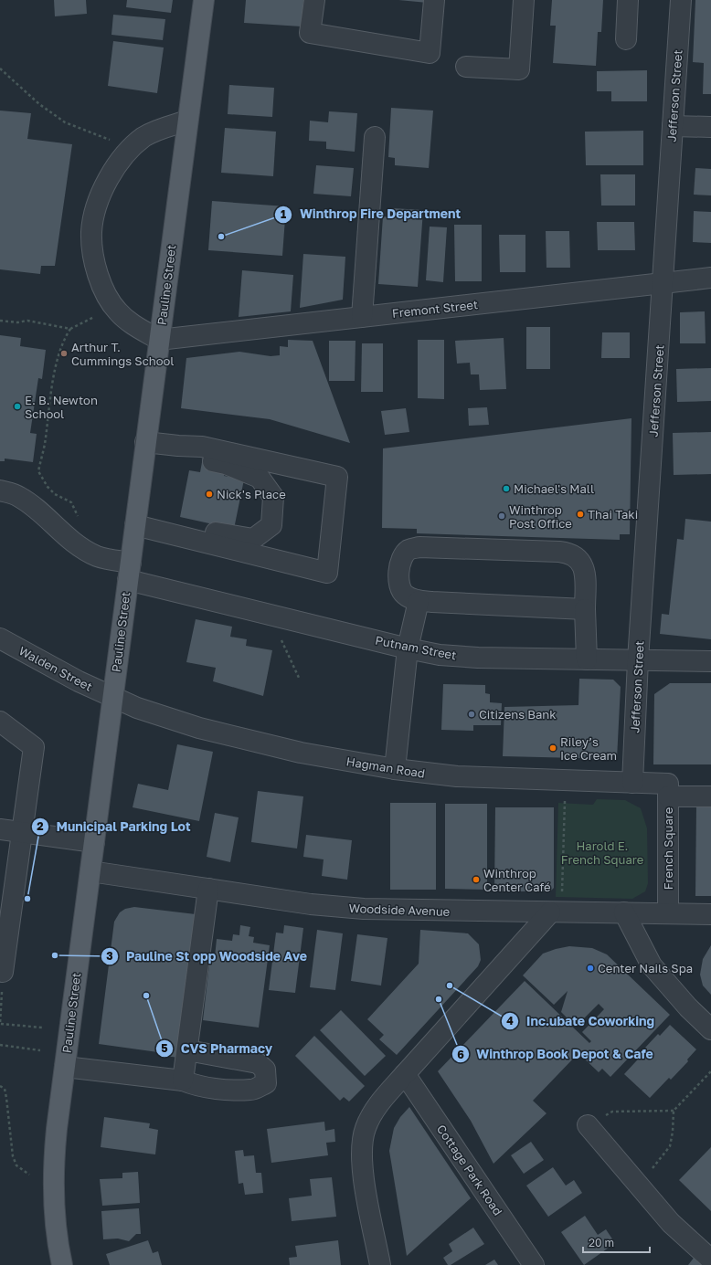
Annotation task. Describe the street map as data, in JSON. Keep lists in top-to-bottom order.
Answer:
{
  "streets": {
    "main road": ["Pauline Street"],
    "street": [
      "Jefferson Street",
      "Fremont Street",
      "Putnam Street",
      "Walden Street",
      "Hagman Road",
      "French Square",
      "Woodside Avenue",
      "Cottage Park Road"
    ]
  },
  "crossings": [
    ["Jefferson Street", "Fremont Street"],
    ["Jefferson Street", "Putnam Street"],
    ["Jefferson Street", "Hagman Road"],
    ["Pauline Street", "Fremont Street"],
    ["Pauline Street", "Putnam Street"],
    ["Pauline Street", "Walden Street"],
    ["Pauline Street", "Hagman Road"],
    ["Pauline Street", "Woodside Avenue"],
    ["Walden Street", "Hagman Road"],
    ["Hagman Road", "French Square"],
    ["French Square", "Woodside Avenue"]
  ],
  "parks": ["Harold E. French Square"],
  "places": [
    "Winthrop Fire Department",
    "Arthur T. Cummings School",
    "E. B. Newton School",
    "Michael's Mall",
    "Nick's Place",
    "Thai Taki",
    "Winthrop Post Office",
    "Citizens Bank",
    "Riley’s Ice Cream",
    "Winthrop Center Café",
    "Municipal Parking Lot",
    "Pauline St opp Woodside Ave",
    "Center Nails Spa",
    "Inc.ubate Coworking",
    "CVS Pharmacy",
    "Winthrop Book Depot & Cafe"
  ],
  "scale_bar": "20 m"
}
